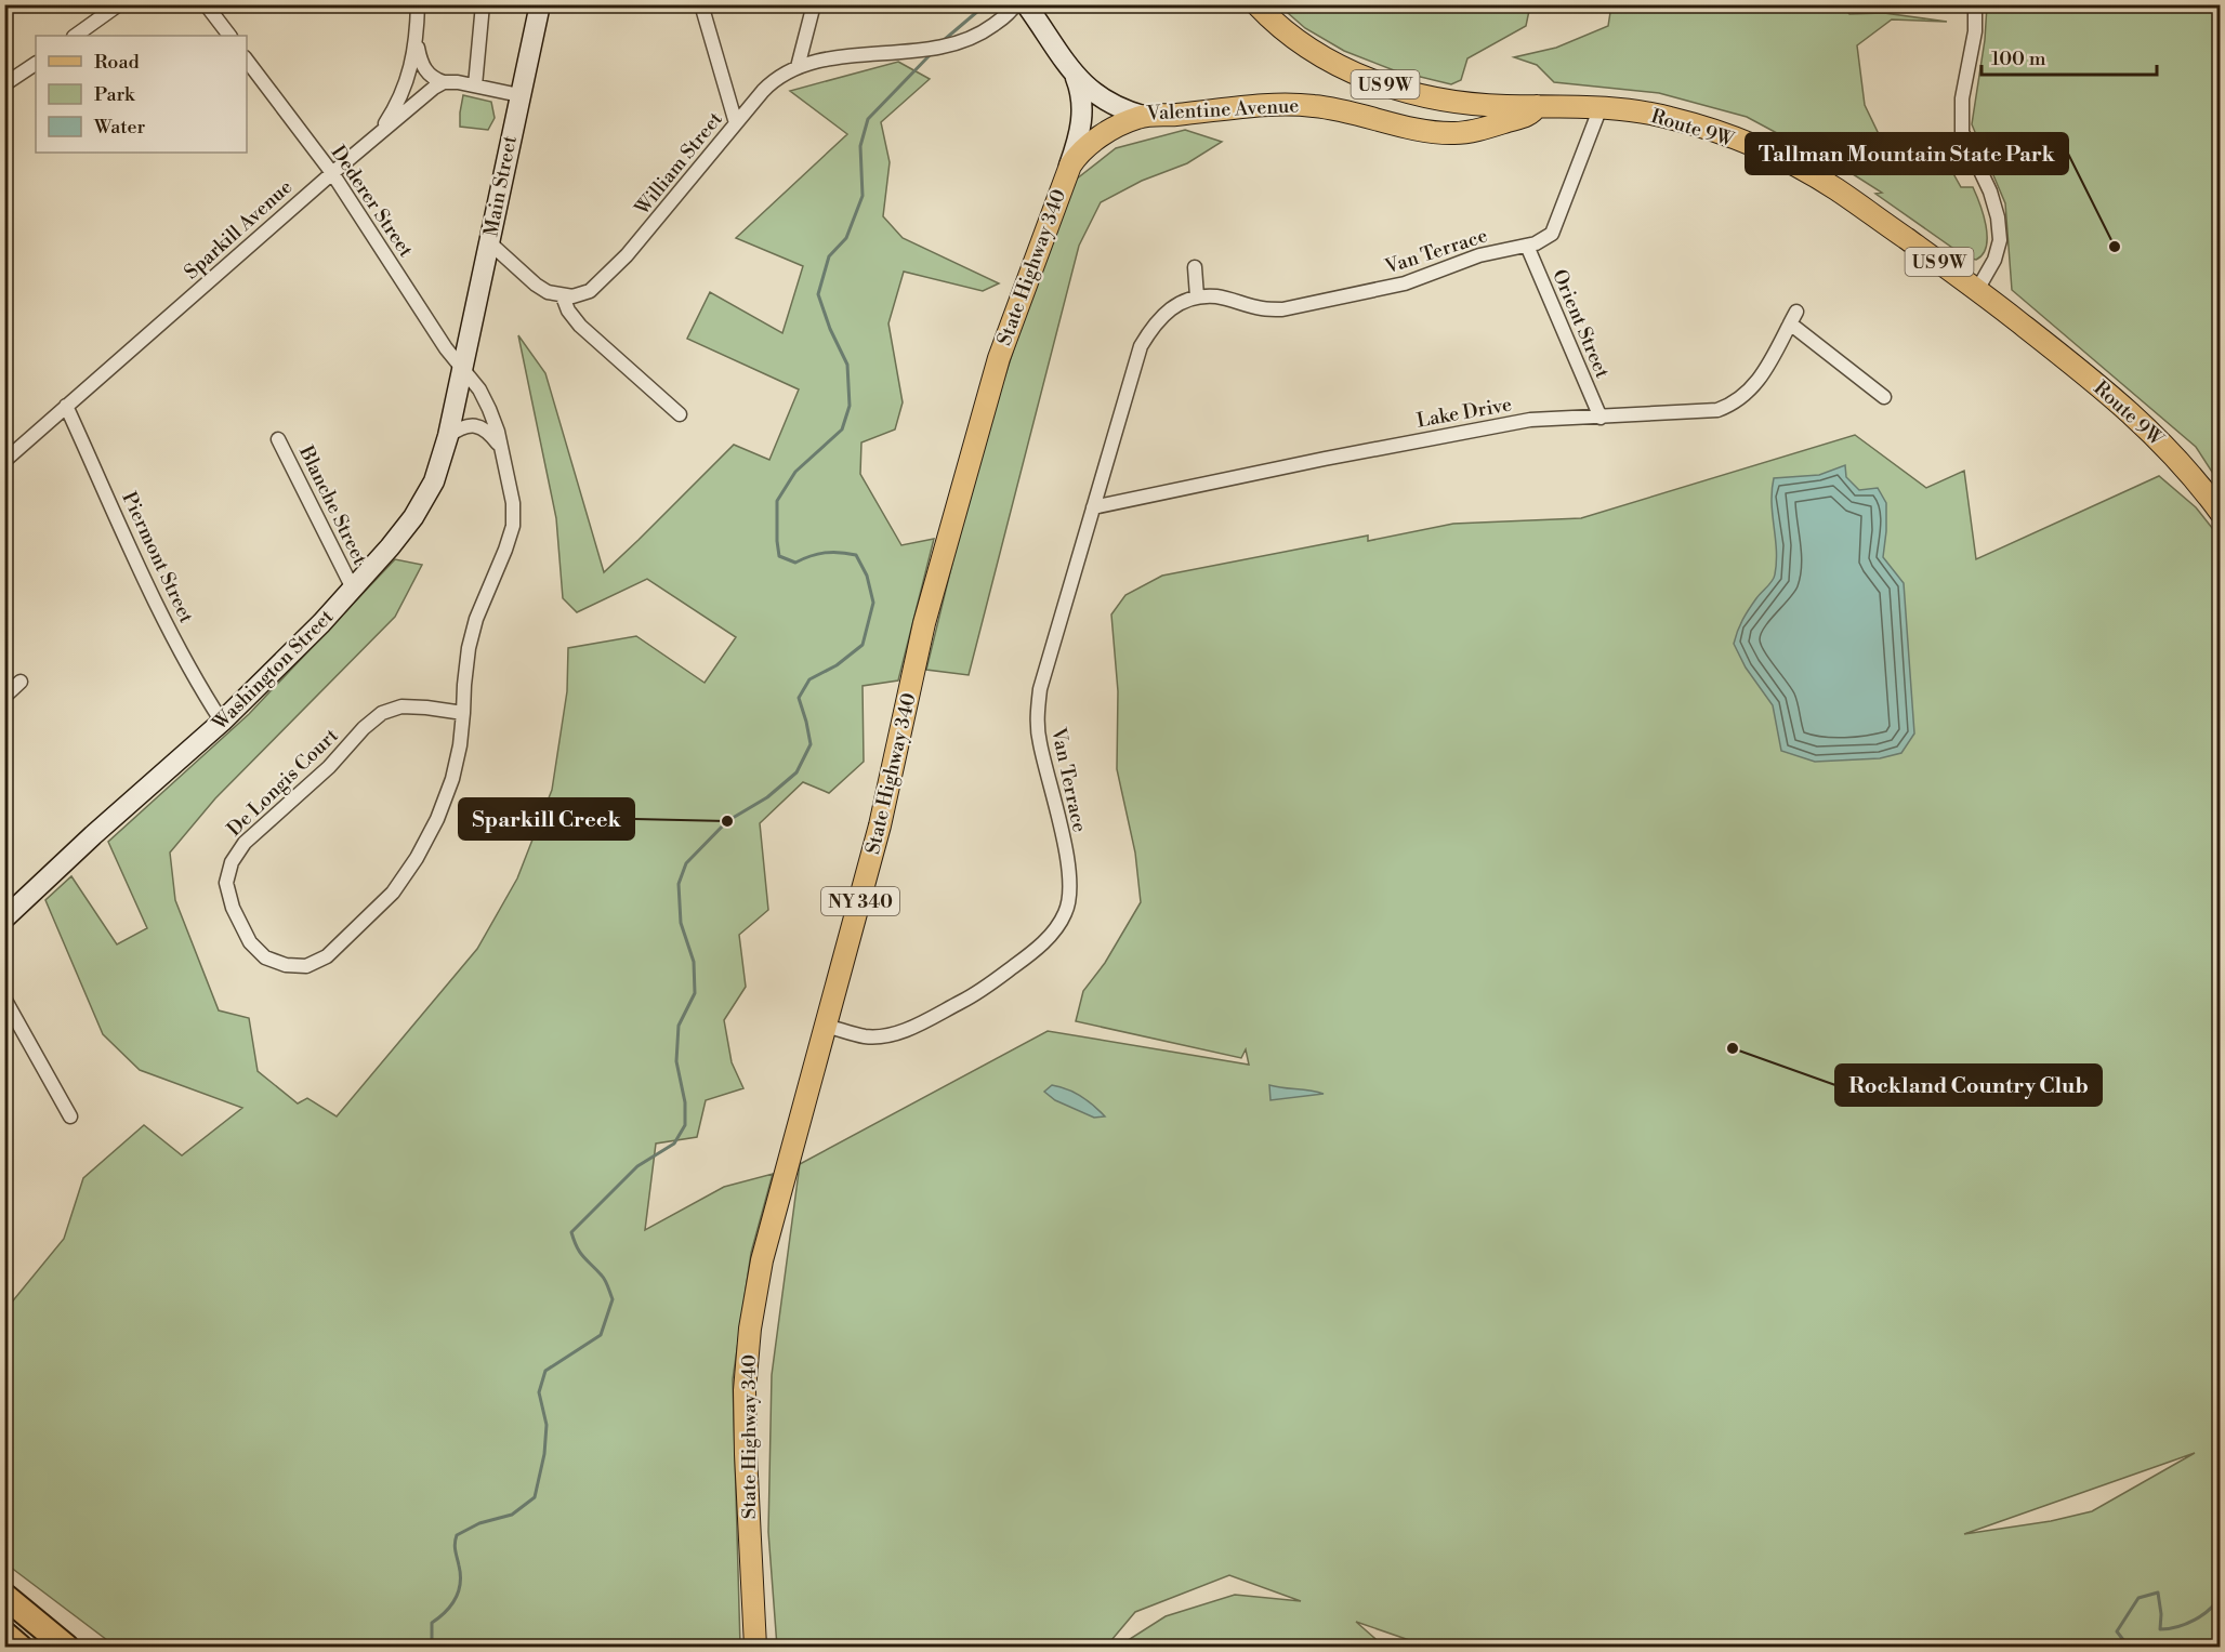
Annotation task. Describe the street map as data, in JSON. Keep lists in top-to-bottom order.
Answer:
{
  "streets": {
    "main road": [
      "US 9W",
      "Valentine Avenue",
      "Route 9W",
      "Main Street",
      "State Highway 340",
      "Washington Street",
      "NY 340"
    ],
    "street": [
      "William Street",
      "Dederer Street",
      "Sparkill Avenue",
      "Van Terrace",
      "Orient Street",
      "Lake Drive",
      "Blanche Street",
      "Piermont Street",
      "De Longis Court"
    ]
  },
  "crossings": [
    ["Valentine Avenue", "Route 9W"],
    ["Valentine Avenue", "State Highway 340"],
    ["Route 9W", "Van Terrace"],
    ["Main Street", "Dederer Street"],
    ["Main Street", "Washington Street"],
    ["Dederer Street", "Sparkill Avenue"],
    ["Dederer Street", "Washington Street"],
    ["Dederer Street", "De Longis Court"],
    ["Sparkill Avenue", "Piermont Street"],
    ["Van Terrace", "State Highway 340"],
    ["Van Terrace", "Orient Street"],
    ["Van Terrace", "Lake Drive"],
    ["Orient Street", "Lake Drive"],
    ["Blanche Street", "Washington Street"],
    ["Piermont Street", "Washington Street"]
  ],
  "places": ["Tallman Mountain State Park", "Sparkill Creek", "Rockland Country Club"],
  "legend": ["Road", "Park", "Water"],
  "scale_bar": "100 m"
}
